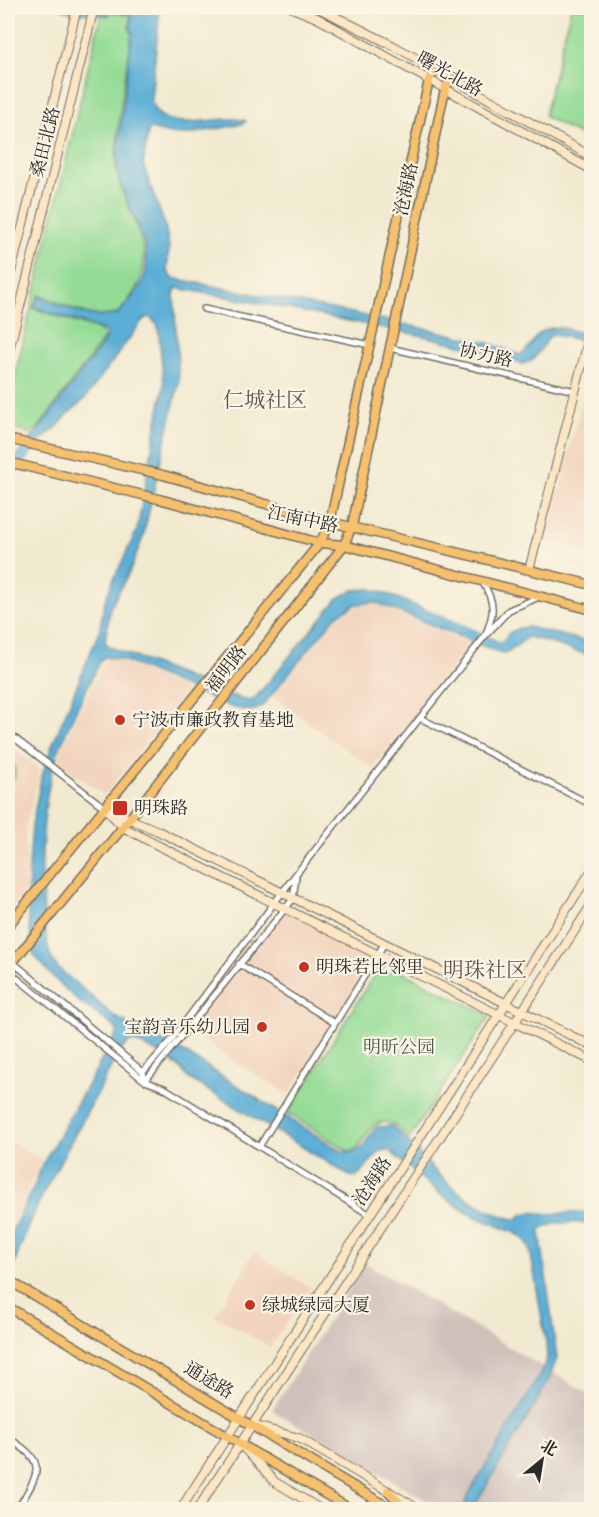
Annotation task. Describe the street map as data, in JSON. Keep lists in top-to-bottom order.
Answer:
{
  "streets": {
    "main road": [
      "曙光北路",
      "桑田北路",
      "沧海路",
      "江南中路",
      "福明路",
      "通途路"
    ],
    "street": ["协力路"]
  },
  "crossings": [
    ["曙光北路", "沧海路"],
    ["曙光北路", "福明路"],
    ["沧海路", "协力路"],
    ["沧海路", "福明路"],
    ["沧海路", "通途路"],
    ["协力路", "福明路"],
    ["江南中路", "福明路"]
  ],
  "districts": ["仁城社区", "明珠社区"],
  "parks": ["明昕公园"],
  "places": {
    "other": [
      "宁波市廉政教育基地",
      "明珠若比邻里",
      "宝韵音乐幼儿园",
      "绿城绿园大厦"
    ],
    "transit": ["明珠路"]
  },
  "north": "top right"
}
